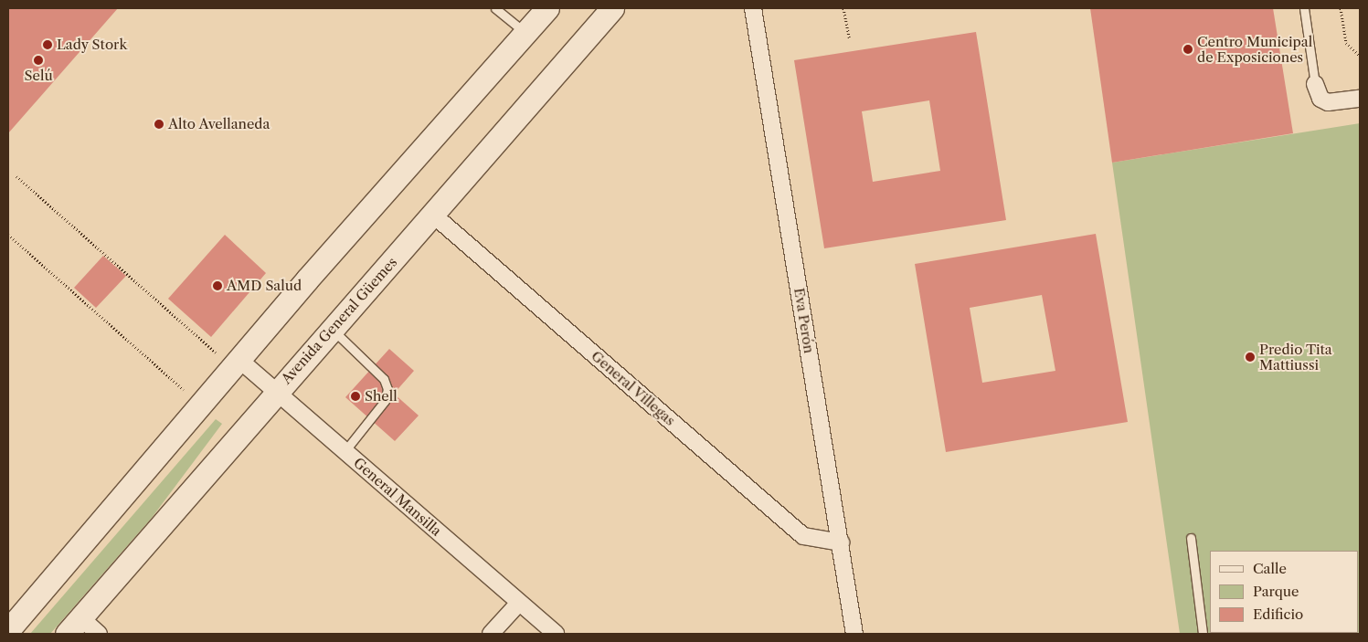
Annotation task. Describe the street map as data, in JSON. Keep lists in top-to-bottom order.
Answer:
{
  "streets": {
    "main road": ["Avenida General Güemes"],
    "street": ["Eva Perón", "General Villegas", "General Mansilla"]
  },
  "crossings": [
    ["Avenida General Güemes", "General Villegas"],
    ["Avenida General Güemes", "General Mansilla"],
    ["Eva Perón", "General Villegas"]
  ],
  "places": [
    "Lady Stork",
    "Centro Municipal de Exposiciones",
    "Selú",
    "Alto Avellaneda",
    "AMD Salud",
    "Predio Tita Mattiussi",
    "Shell"
  ],
  "legend": ["Calle", "Parque", "Edificio"]
}
